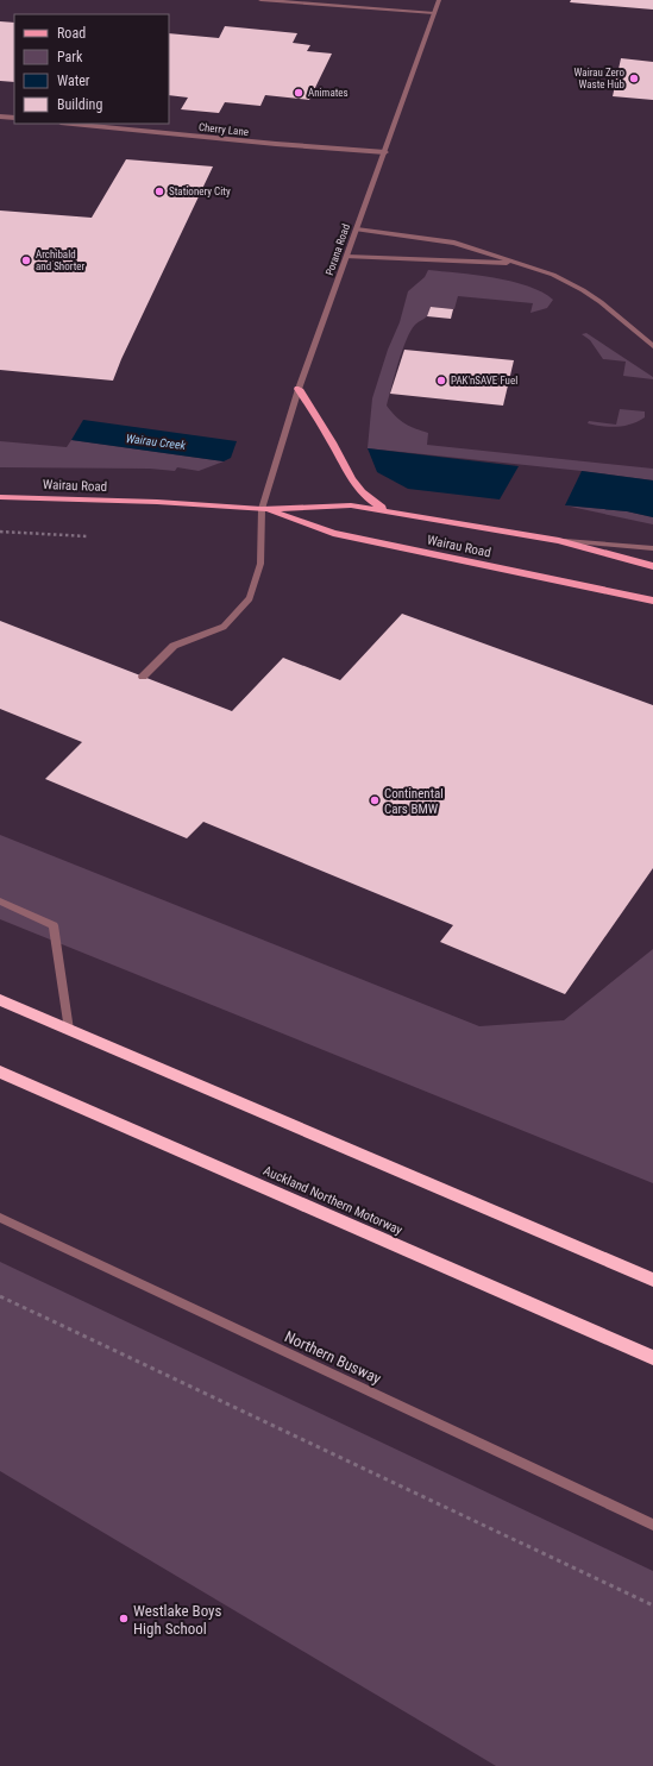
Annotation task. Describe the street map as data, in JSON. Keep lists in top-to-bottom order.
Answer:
{
  "streets": {
    "highway": ["Auckland Northern Motorway"],
    "main road": ["Wairau Road"],
    "street": ["Cherry Lane", "Porana Road", "Northern Busway"]
  },
  "crossings": [
    ["Cherry Lane", "Porana Road"],
    ["Porana Road", "Wairau Road"]
  ],
  "water": ["Wairau Creek"],
  "places": [
    "Wairau Zero Waste Hub",
    "Animates",
    "Stationery City",
    "Archibald and Shorter",
    "PAK'nSAVE Fuel",
    "Continental Cars BMW",
    "Westlake Boys High School"
  ],
  "legend": [
    "Road",
    "Park",
    "Water",
    "Building"
  ]
}
